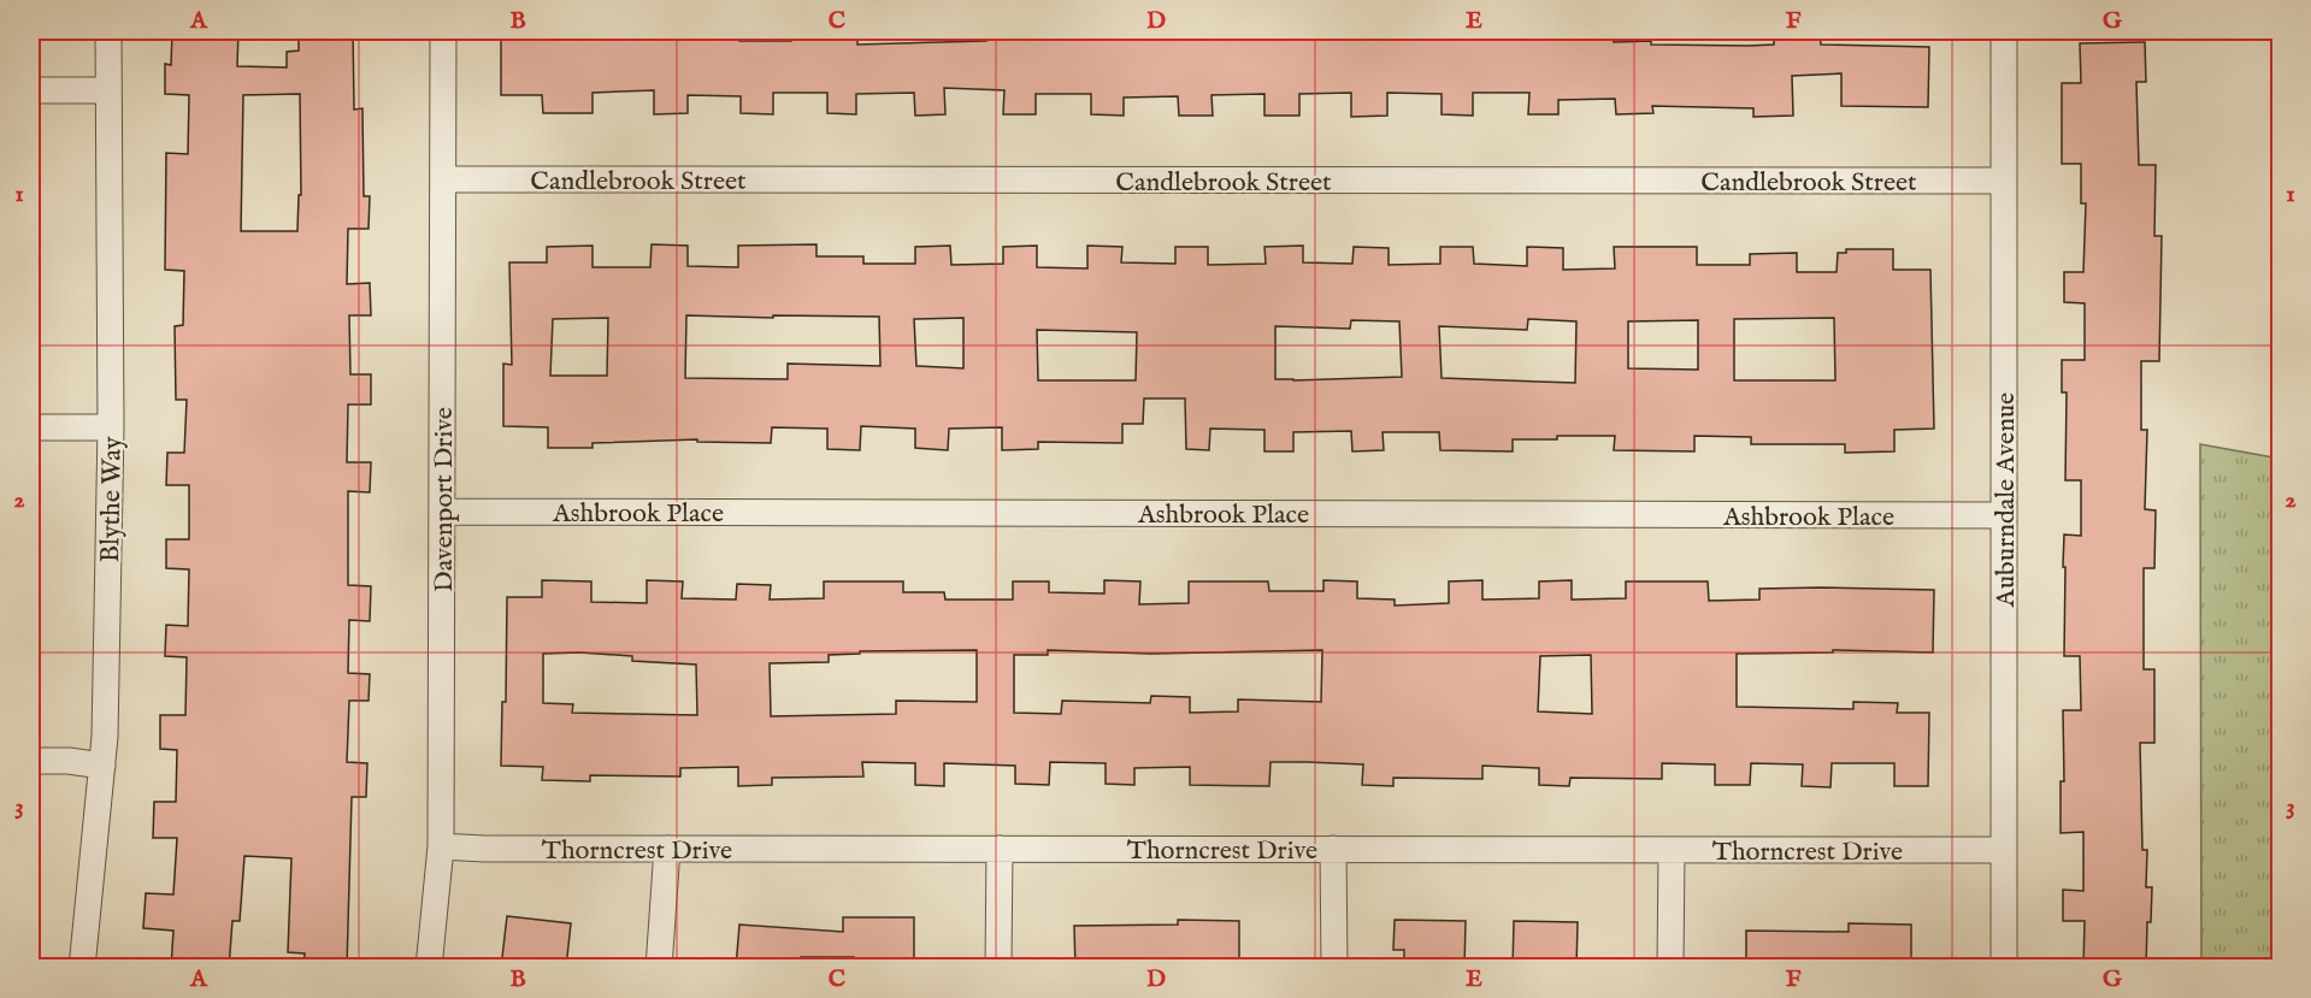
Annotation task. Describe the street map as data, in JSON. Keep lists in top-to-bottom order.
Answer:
{
  "streets": {
    "street": [
      "Candlebrook Street",
      "Blythe Way",
      "Davenport Drive",
      "Auburndale Avenue",
      "Ashbrook Place",
      "Thorncrest Drive"
    ]
  },
  "crossings": [
    ["Candlebrook Street", "Davenport Drive"],
    ["Candlebrook Street", "Auburndale Avenue"],
    ["Davenport Drive", "Ashbrook Place"],
    ["Davenport Drive", "Thorncrest Drive"],
    ["Auburndale Avenue", "Ashbrook Place"],
    ["Auburndale Avenue", "Thorncrest Drive"]
  ],
  "grid": {
    "columns": [
      "A",
      "B",
      "C",
      "D",
      "E",
      "F",
      "G"
    ],
    "rows": ["1", "2", "3"]
  }
}
